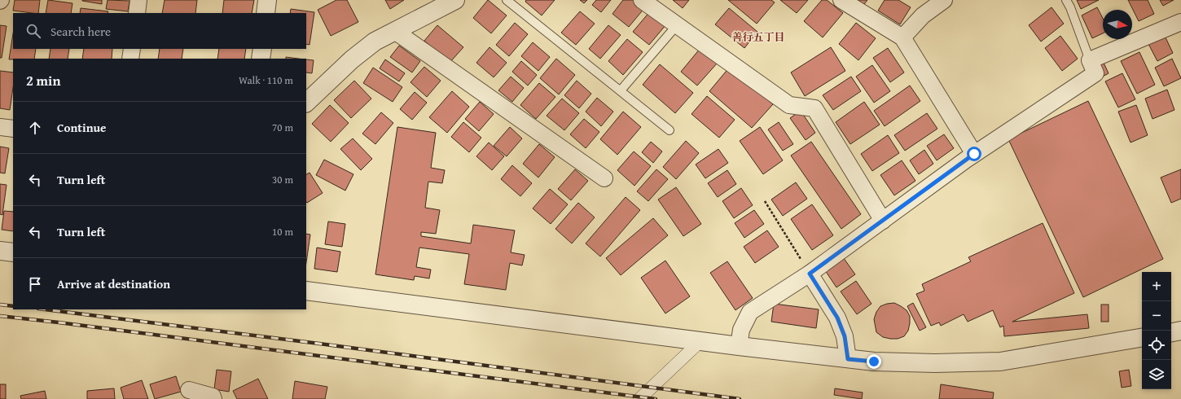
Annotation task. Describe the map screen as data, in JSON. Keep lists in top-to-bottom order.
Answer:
{
  "districts": ["善行五丁目"],
  "north": "right",
  "page": {
    "search": "Search here",
    "heading": ["2 min", "Walk · 110 m"],
    "list": [
      ["Continue", "70 m"],
      ["Turn left", "30 m"],
      ["Turn left", "10 m"],
      "Arrive at destination"
    ],
    "map_buttons": ["+", "−"]
  }
}
